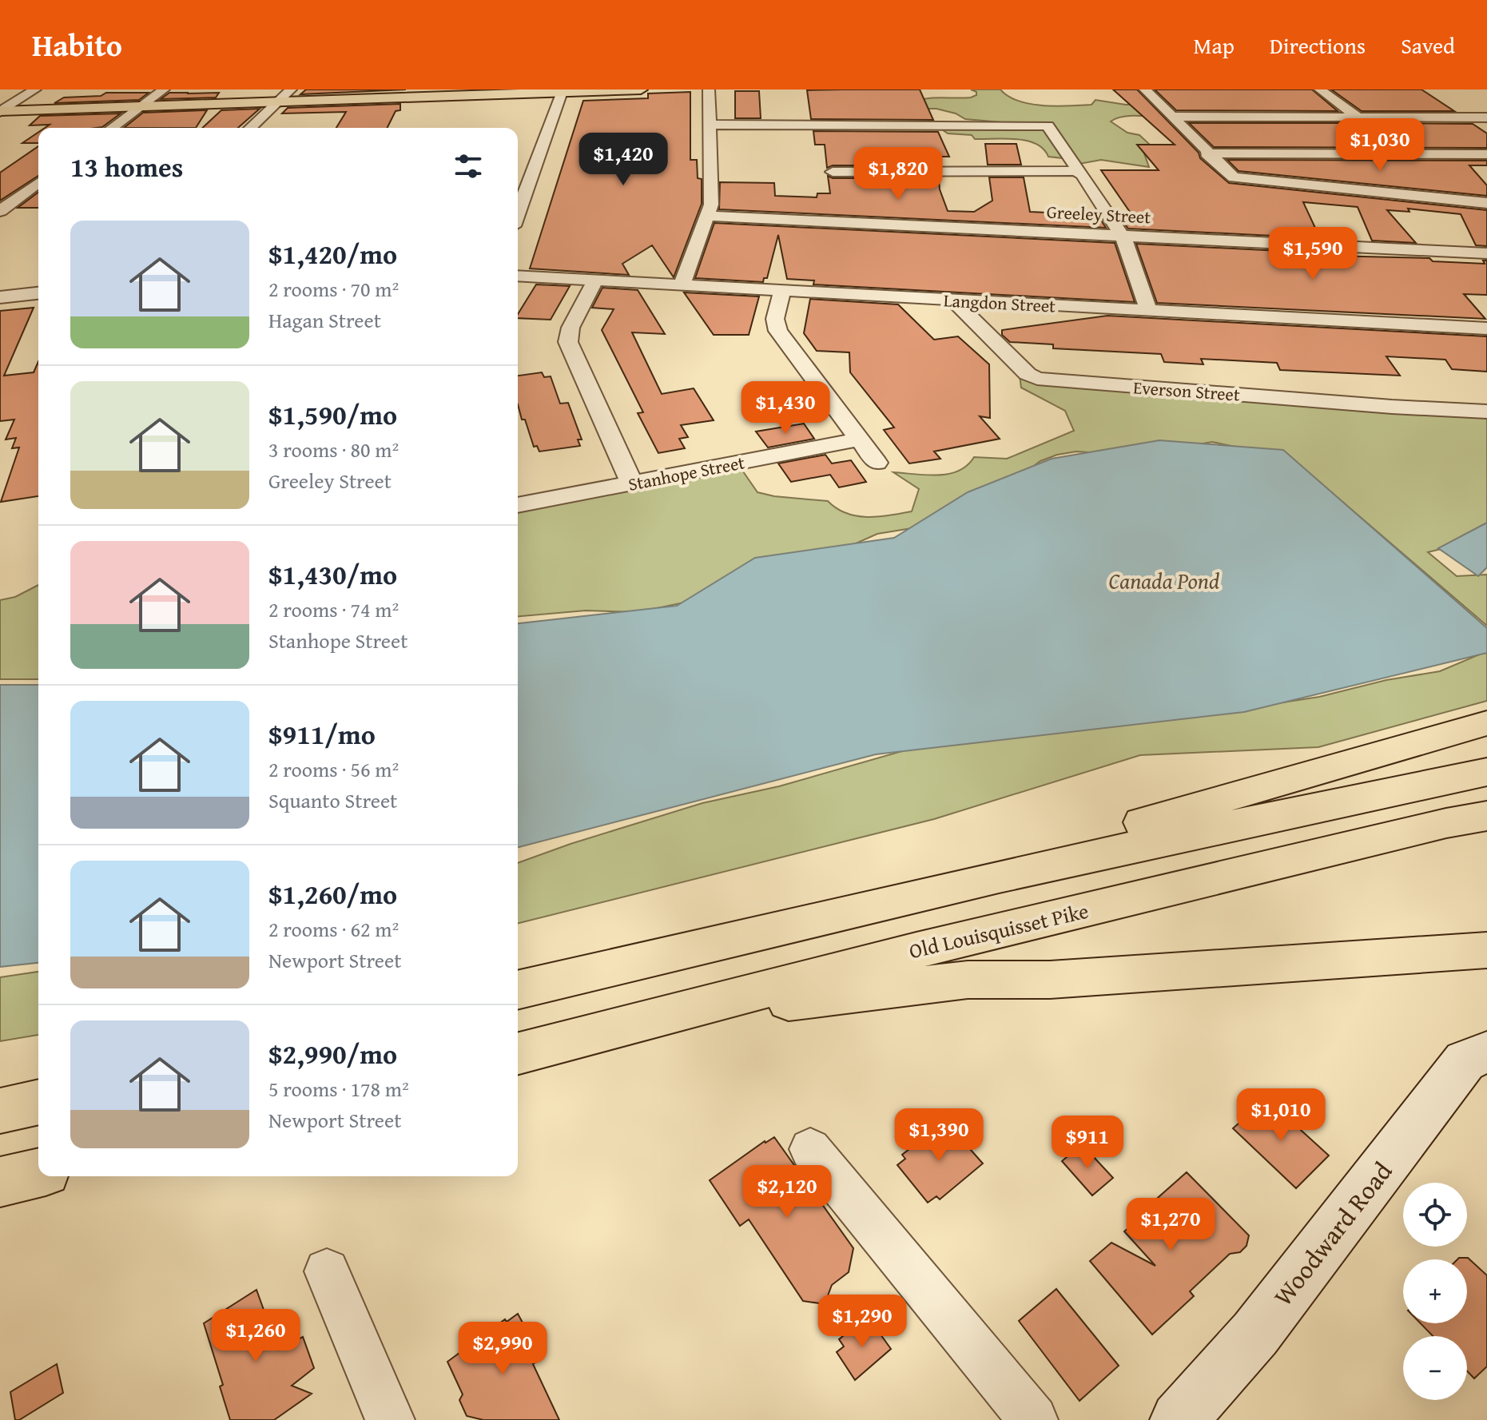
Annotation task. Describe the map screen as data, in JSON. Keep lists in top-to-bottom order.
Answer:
{
  "streets": {
    "main road": ["Old Louisquisset Pike"],
    "street": [
      "Greeley Street",
      "Langdon Street",
      "Everson Street",
      "Stanhope Street",
      "Woodward Road"
    ]
  },
  "crossings": [
    ["Langdon Street", "Everson Street"]
  ],
  "water": ["Canada Pond"],
  "page": {
    "header": "Habito",
    "nav": ["Map", "Directions", "Saved"],
    "price": [
      "$1,030",
      "$1,420",
      "$1,820",
      "$1,590",
      "$1,430",
      "$1,010",
      "$1,390",
      "$911",
      "$2,120",
      "$1,270",
      "$1,290",
      "$1,260",
      "$2,990"
    ],
    "heading": "13 homes",
    "list": [
      {
        "name": "$1,420/mo",
        "note": "2 rooms · 70 m² · Hagan Street"
      },
      {
        "name": "$1,590/mo",
        "note": "3 rooms · 80 m² · Greeley Street"
      },
      {
        "name": "$1,430/mo",
        "note": "2 rooms · 74 m² · Stanhope Street"
      },
      {
        "name": "$911/mo",
        "note": "2 rooms · 56 m² · Squanto Street"
      },
      {
        "name": "$1,260/mo",
        "note": "2 rooms · 62 m² · Newport Street"
      },
      {
        "name": "$2,990/mo",
        "note": "5 rooms · 178 m² · Newport Street"
      }
    ],
    "map_buttons": ["+", "−"]
  }
}
